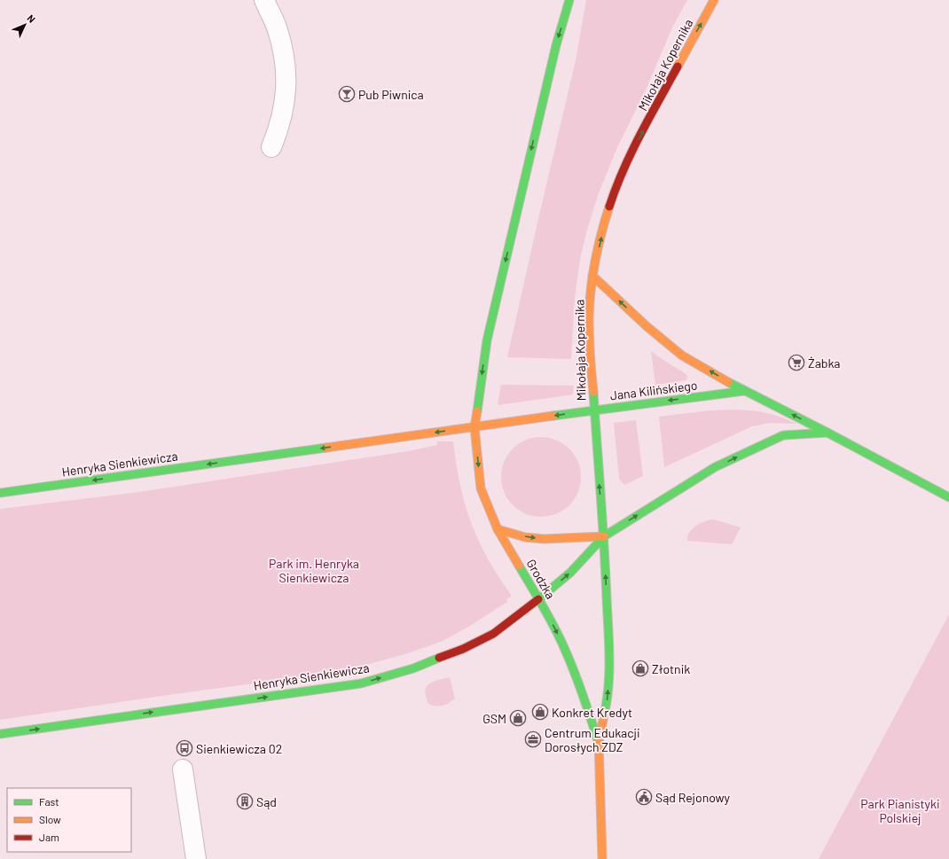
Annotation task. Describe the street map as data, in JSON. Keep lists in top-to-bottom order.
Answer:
{
  "streets": {
    "main road": [
      "Mikołaja Kopernika",
      "Jana Kilińskiego",
      "Henryka Sienkiewicza",
      "Grodzka"
    ]
  },
  "crossings": [
    ["Mikołaja Kopernika", "Jana Kilińskiego"],
    ["Mikołaja Kopernika", "Henryka Sienkiewicza"],
    ["Mikołaja Kopernika", "Grodzka"],
    ["Jana Kilińskiego", "Henryka Sienkiewicza"],
    ["Jana Kilińskiego", "Grodzka"],
    ["Henryka Sienkiewicza", "Grodzka"]
  ],
  "one_way": ["Mikołaja Kopernika", "Jana Kilińskiego"],
  "parks": ["Park im. Henryka Sienkiewicza", "Park Pianistyki Polskiej"],
  "places": {
    "bar": ["Pub Piwnica"],
    "supermarket": ["Żabka"],
    "shop": ["Złotnik", "Konkret Kredyt", "GSM"],
    "office": ["Centrum Edukacji Dorosłych ZDZ"],
    "bus stop": ["Sienkiewicza 02"],
    "public building": ["Sąd Rejonowy"],
    "building": ["Sąd"]
  },
  "legend": ["Fast", "Slow", "Jam"],
  "north": "top right"
}
